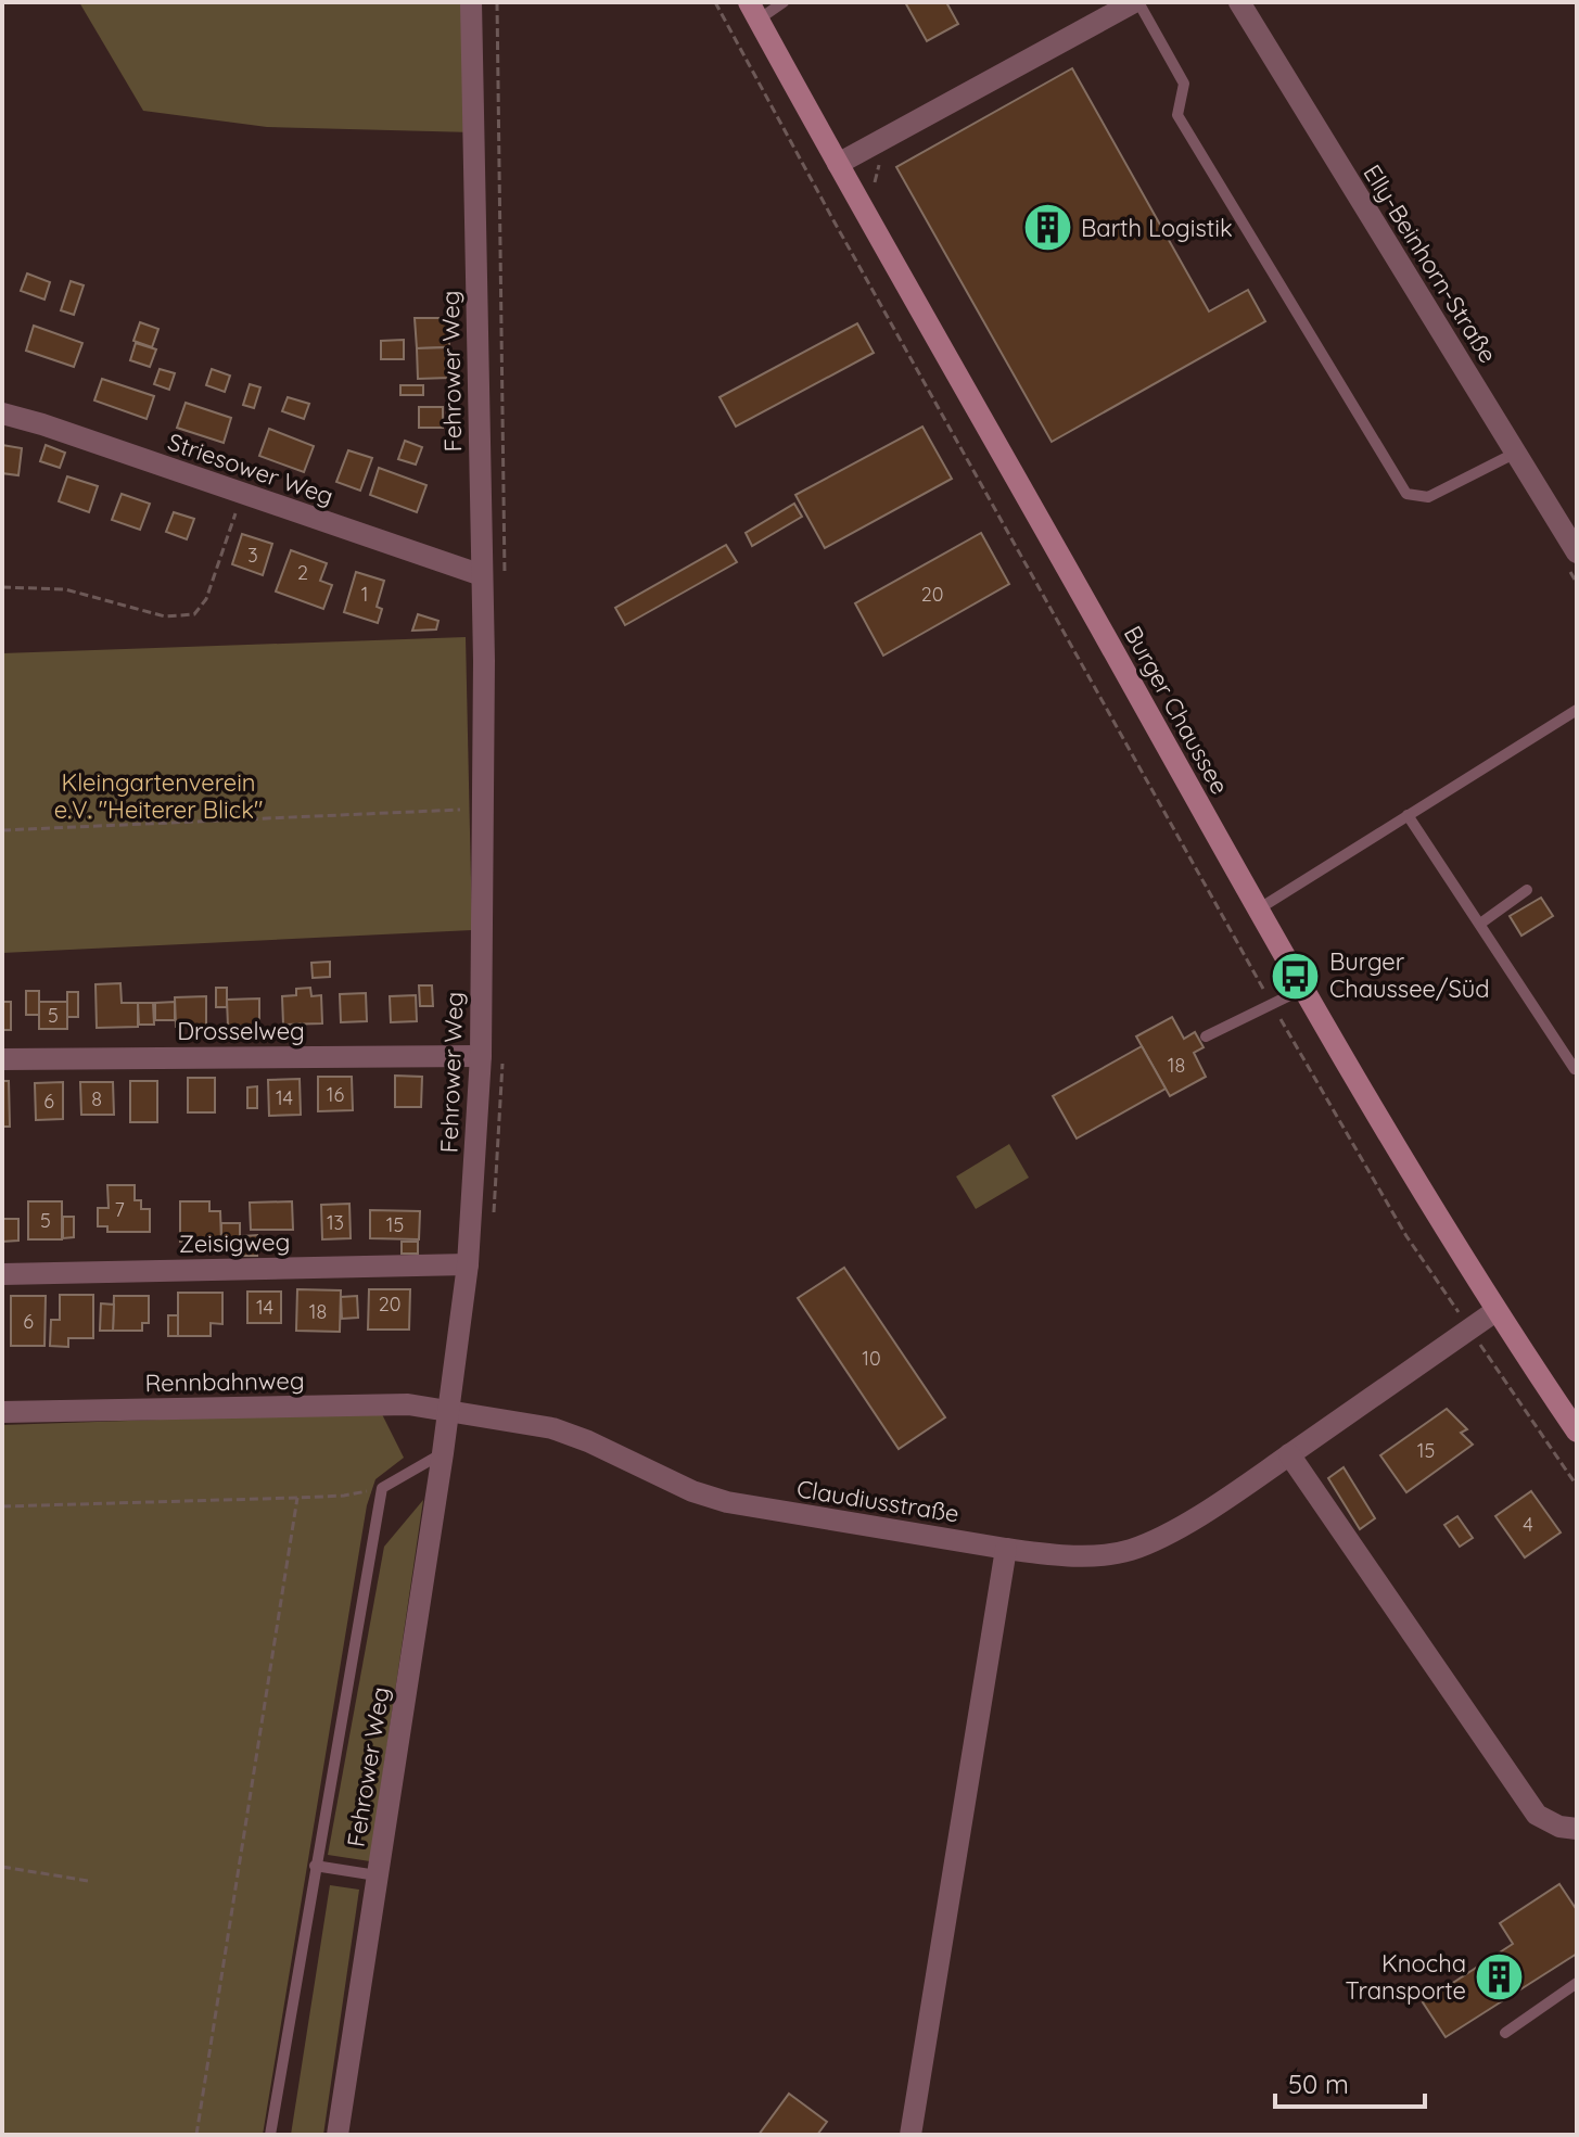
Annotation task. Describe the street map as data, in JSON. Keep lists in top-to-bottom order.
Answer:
{
  "streets": {
    "main road": ["Burger Chaussee"],
    "street": [
      "Elly-Beinhorn-Straße",
      "Fehrower Weg",
      "Striesower Weg",
      "Drosselweg",
      "Zeisigweg",
      "Rennbahnweg",
      "Claudiusstraße"
    ]
  },
  "crossings": [
    ["Fehrower Weg", "Striesower Weg"],
    ["Fehrower Weg", "Drosselweg"],
    ["Fehrower Weg", "Zeisigweg"],
    ["Fehrower Weg", "Rennbahnweg"],
    ["Fehrower Weg", "Claudiusstraße"],
    ["Burger Chaussee", "Claudiusstraße"],
    ["Rennbahnweg", "Claudiusstraße"]
  ],
  "parks": ["Kleingartenverein e.V. \"Heiterer Blick\""],
  "places": {
    "building": ["Barth Logistik", "Knocha Transporte"],
    "bus stop": ["Burger Chaussee/Süd"]
  },
  "house_numbers": [
    "3",
    "2",
    "1",
    "20",
    "5",
    "18",
    "16",
    "14",
    "8",
    "6",
    "7",
    "5",
    "13",
    "15",
    "20",
    "14",
    "18",
    "6",
    "10",
    "15",
    "4"
  ],
  "scale_bar": "50 m"
}
